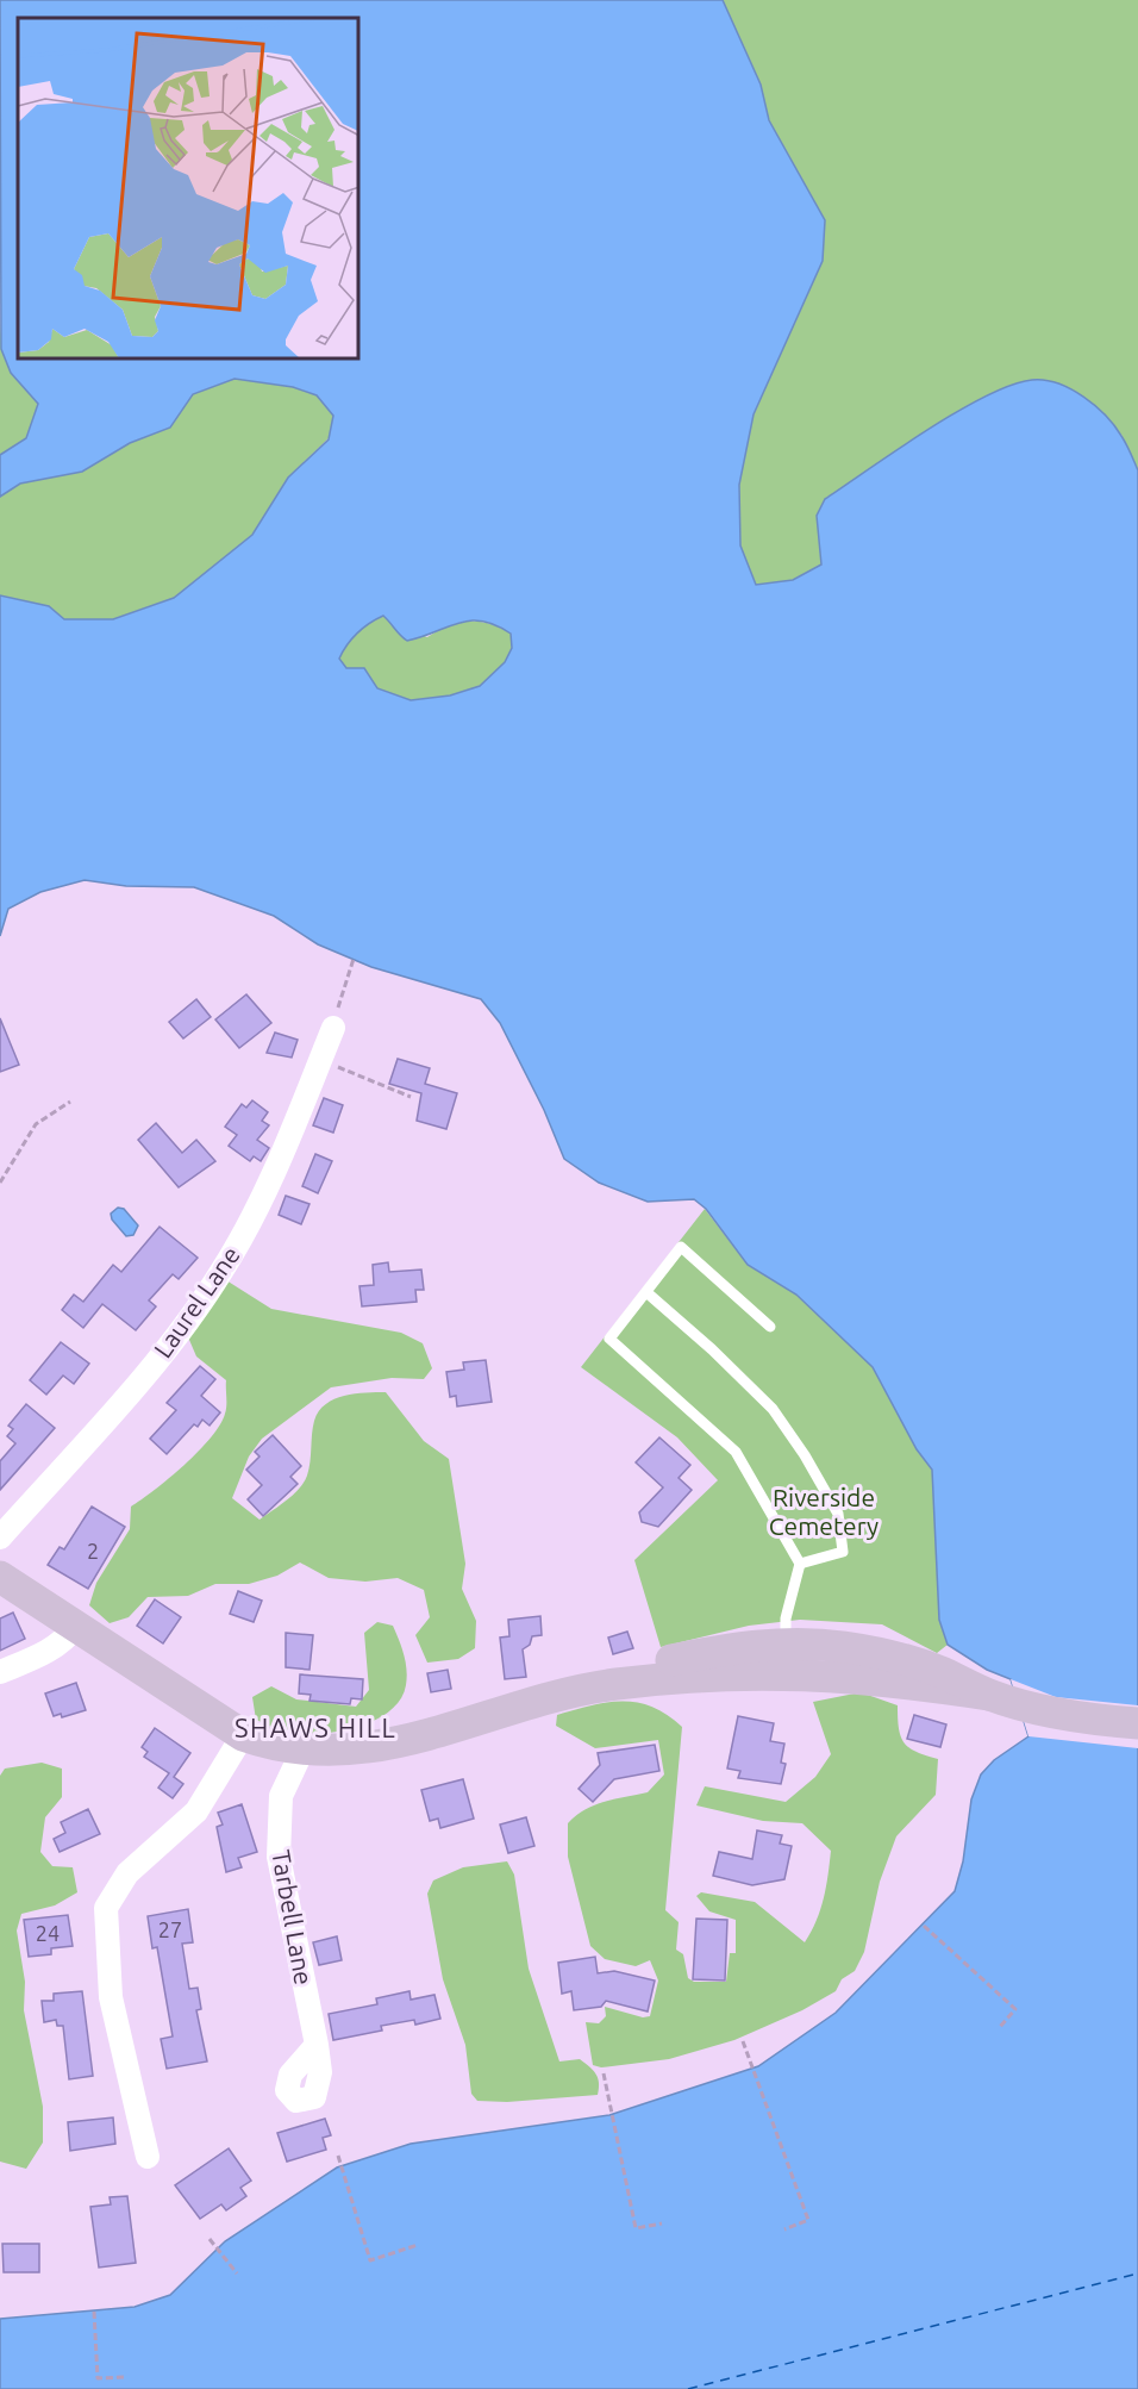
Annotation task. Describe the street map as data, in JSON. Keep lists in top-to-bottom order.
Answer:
{
  "streets": {
    "street": ["Laurel Lane", "Tarbell Lane"]
  },
  "districts": ["SHAWS HILL"],
  "parks": ["Riverside Cemetery"],
  "house_numbers": ["2", "27", "24"]
}
